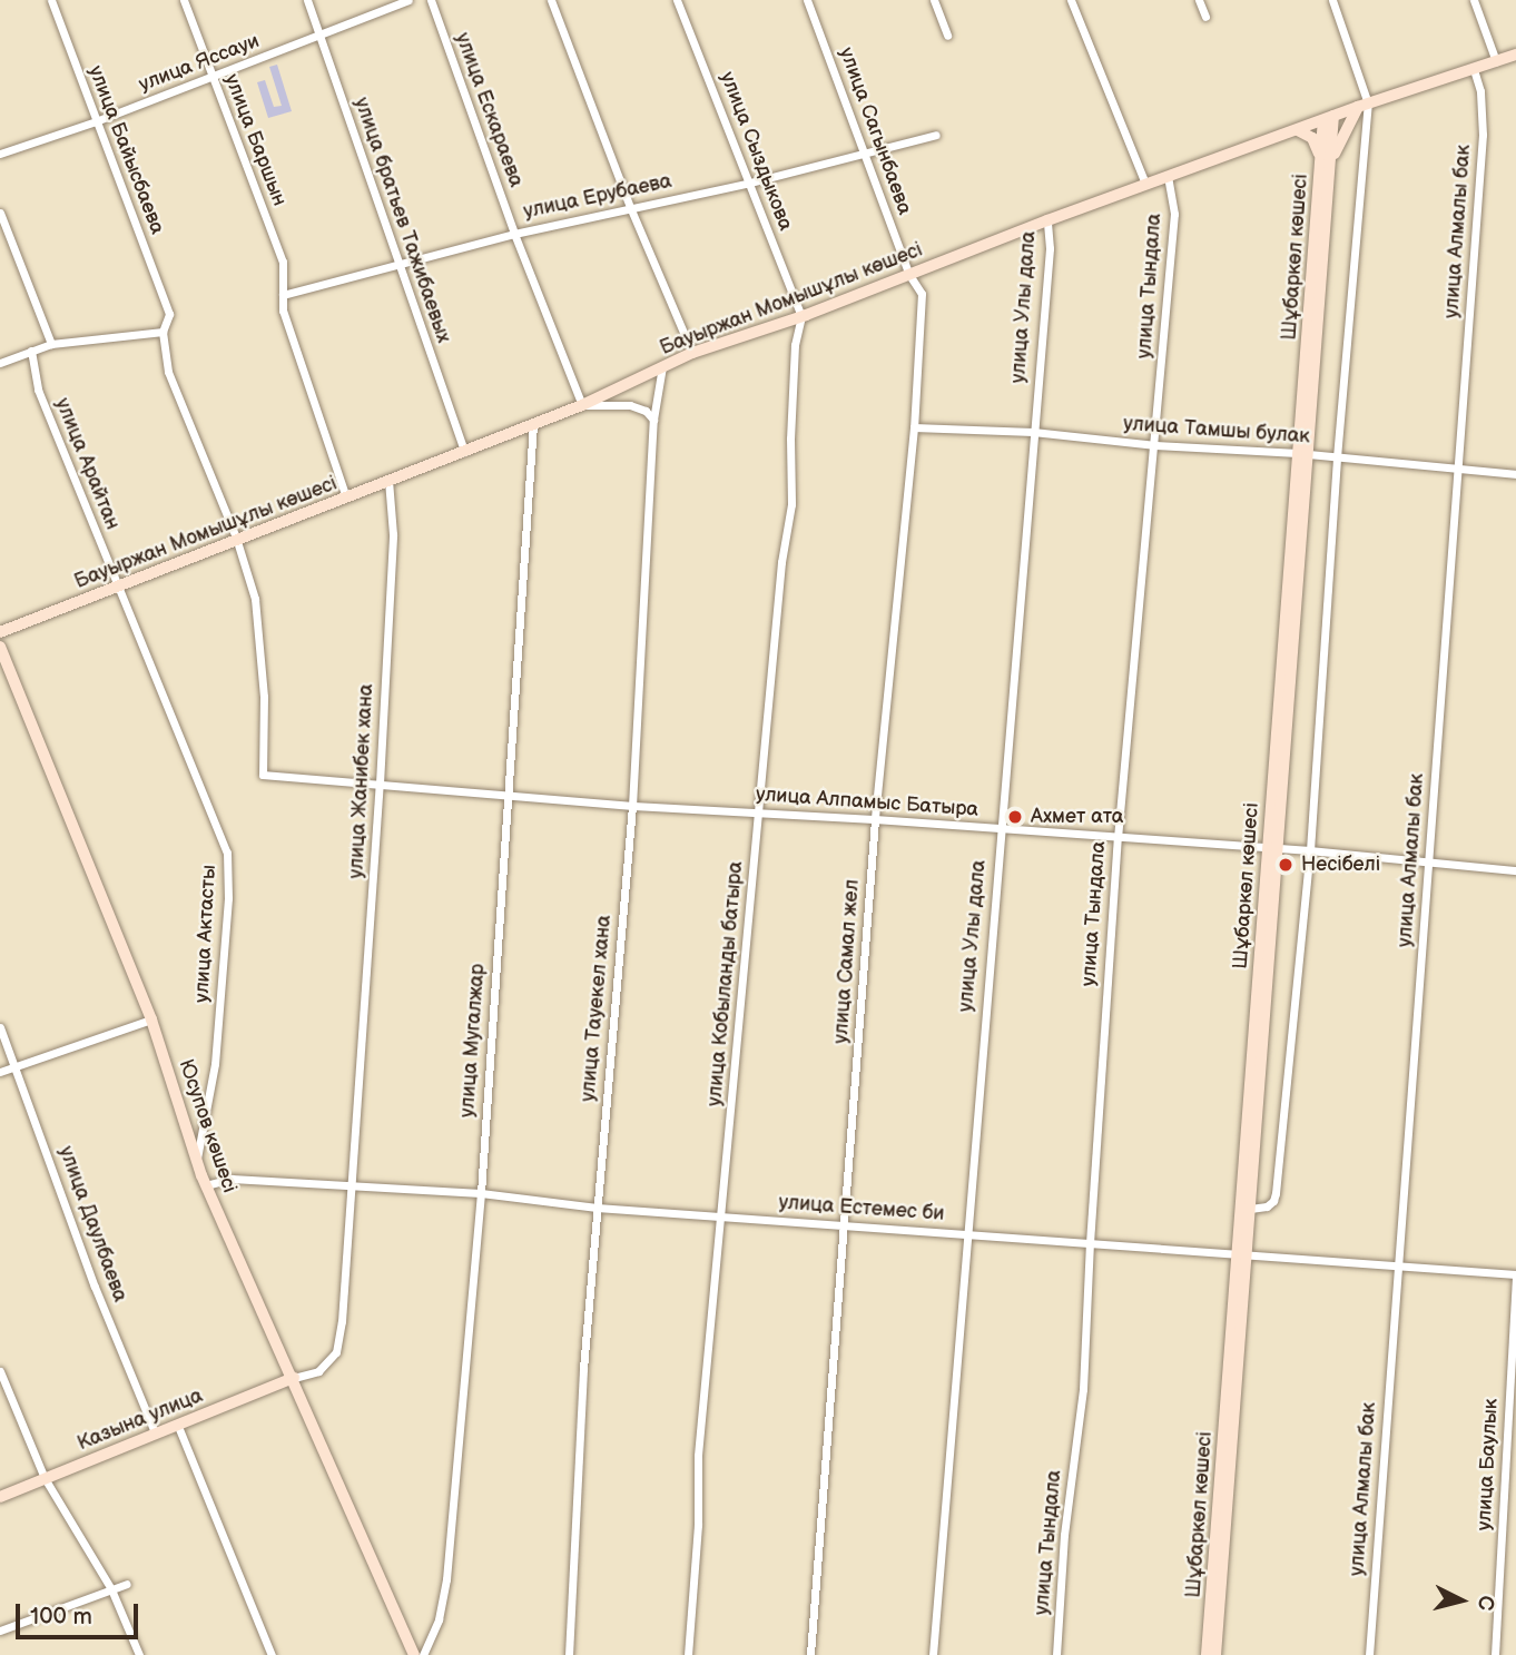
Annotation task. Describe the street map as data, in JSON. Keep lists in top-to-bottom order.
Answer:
{
  "streets": {
    "street": [
      "улица Яссауи",
      "улица Ескараева",
      "улица Сагынбаева",
      "улица Баршын",
      "улица Байысбаева",
      "улица Сыздыкова",
      "улица Ерубаева",
      "улица братьев Тажибаевых",
      "улица Алмалы бак",
      "Шұбаркөл көшесі",
      "улица Тындала",
      "Бауыржан Момышұлы көшесі",
      "улица Улы дала",
      "улица Тамшы булак",
      "улица Арайтан",
      "улица Жанибек хана",
      "улица Алпамыс Батыра",
      "улица Актасты",
      "улица Самал жел",
      "улица Кобыланды батыра",
      "улица Тауекел хана",
      "улица Мугалжар",
      "Юсупов көшесі",
      "улица Естемес би",
      "улица Даулбаева",
      "Казына улица",
      "улица Баулык"
    ]
  },
  "crossings": [
    ["улица Яссауи", "улица Баршын"],
    ["улица Яссауи", "улица Байысбаева"],
    ["улица Яссауи", "улица братьев Тажибаевых"],
    ["улица Ескараева", "улица Ерубаева"],
    ["улица Ескараева", "Бауыржан Момышұлы көшесі"],
    ["улица Сагынбаева", "улица Ерубаева"],
    ["улица Сагынбаева", "Бауыржан Момышұлы көшесі"],
    ["улица Сагынбаева", "улица Самал жел"],
    ["улица Баршын", "улица Ерубаева"],
    ["улица Сыздыкова", "улица Ерубаева"],
    ["улица Сыздыкова", "Бауыржан Момышұлы көшесі"],
    ["улица Сыздыкова", "улица Кобыланды батыра"],
    ["улица Ерубаева", "улица братьев Тажибаевых"],
    ["улица братьев Тажибаевых", "Бауыржан Момышұлы көшесі"],
    ["улица Алмалы бак", "Бауыржан Момышұлы көшесі"],
    ["улица Алмалы бак", "улица Тамшы булак"],
    ["улица Алмалы бак", "улица Алпамыс Батыра"],
    ["улица Алмалы бак", "улица Естемес би"],
    ["Шұбаркөл көшесі", "Бауыржан Момышұлы көшесі"],
    ["Шұбаркөл көшесі", "улица Тамшы булак"],
    ["Шұбаркөл көшесі", "улица Алпамыс Батыра"],
    ["Шұбаркөл көшесі", "улица Естемес би"],
    ["улица Тындала", "Бауыржан Момышұлы көшесі"],
    ["улица Тындала", "улица Тамшы булак"],
    ["улица Тындала", "улица Алпамыс Батыра"],
    ["улица Тындала", "улица Естемес би"],
    ["Бауыржан Момышұлы көшесі", "улица Улы дала"],
    ["Бауыржан Момышұлы көшесі", "улица Арайтан"],
    ["Бауыржан Момышұлы көшесі", "улица Жанибек хана"],
    ["Бауыржан Момышұлы көшесі", "улица Алпамыс Батыра"],
    ["Бауыржан Момышұлы көшесі", "улица Актасты"],
    ["Бауыржан Момышұлы көшесі", "улица Самал жел"],
    ["Бауыржан Момышұлы көшесі", "улица Кобыланды батыра"],
    ["Бауыржан Момышұлы көшесі", "улица Тауекел хана"],
    ["Бауыржан Момышұлы көшесі", "улица Мугалжар"],
    ["улица Улы дала", "улица Тамшы булак"],
    ["улица Улы дала", "улица Алпамыс Батыра"],
    ["улица Улы дала", "улица Естемес би"],
    ["улица Тамшы булак", "улица Самал жел"],
    ["улица Арайтан", "улица Актасты"],
    ["улица Жанибек хана", "улица Алпамыс Батыра"],
    ["улица Жанибек хана", "Юсупов көшесі"],
    ["улица Жанибек хана", "улица Естемес би"],
    ["улица Жанибек хана", "Казына улица"],
    ["улица Алпамыс Батыра", "улица Самал жел"],
    ["улица Алпамыс Батыра", "улица Кобыланды батыра"],
    ["улица Алпамыс Батыра", "улица Тауекел хана"],
    ["улица Алпамыс Батыра", "улица Мугалжар"],
    ["улица Актасты", "Юсупов көшесі"],
    ["улица Самал жел", "улица Естемес би"],
    ["улица Кобыланды батыра", "улица Естемес би"],
    ["улица Тауекел хана", "улица Естемес би"],
    ["улица Мугалжар", "улица Естемес би"],
    ["Юсупов көшесі", "улица Естемес би"],
    ["Юсупов көшесі", "Казына улица"],
    ["улица Естемес би", "улица Баулык"],
    ["улица Даулбаева", "Казына улица"]
  ],
  "places": ["Ахмет ата", "Несібелі"],
  "scale_bar": "100 m",
  "north": "right"
}
